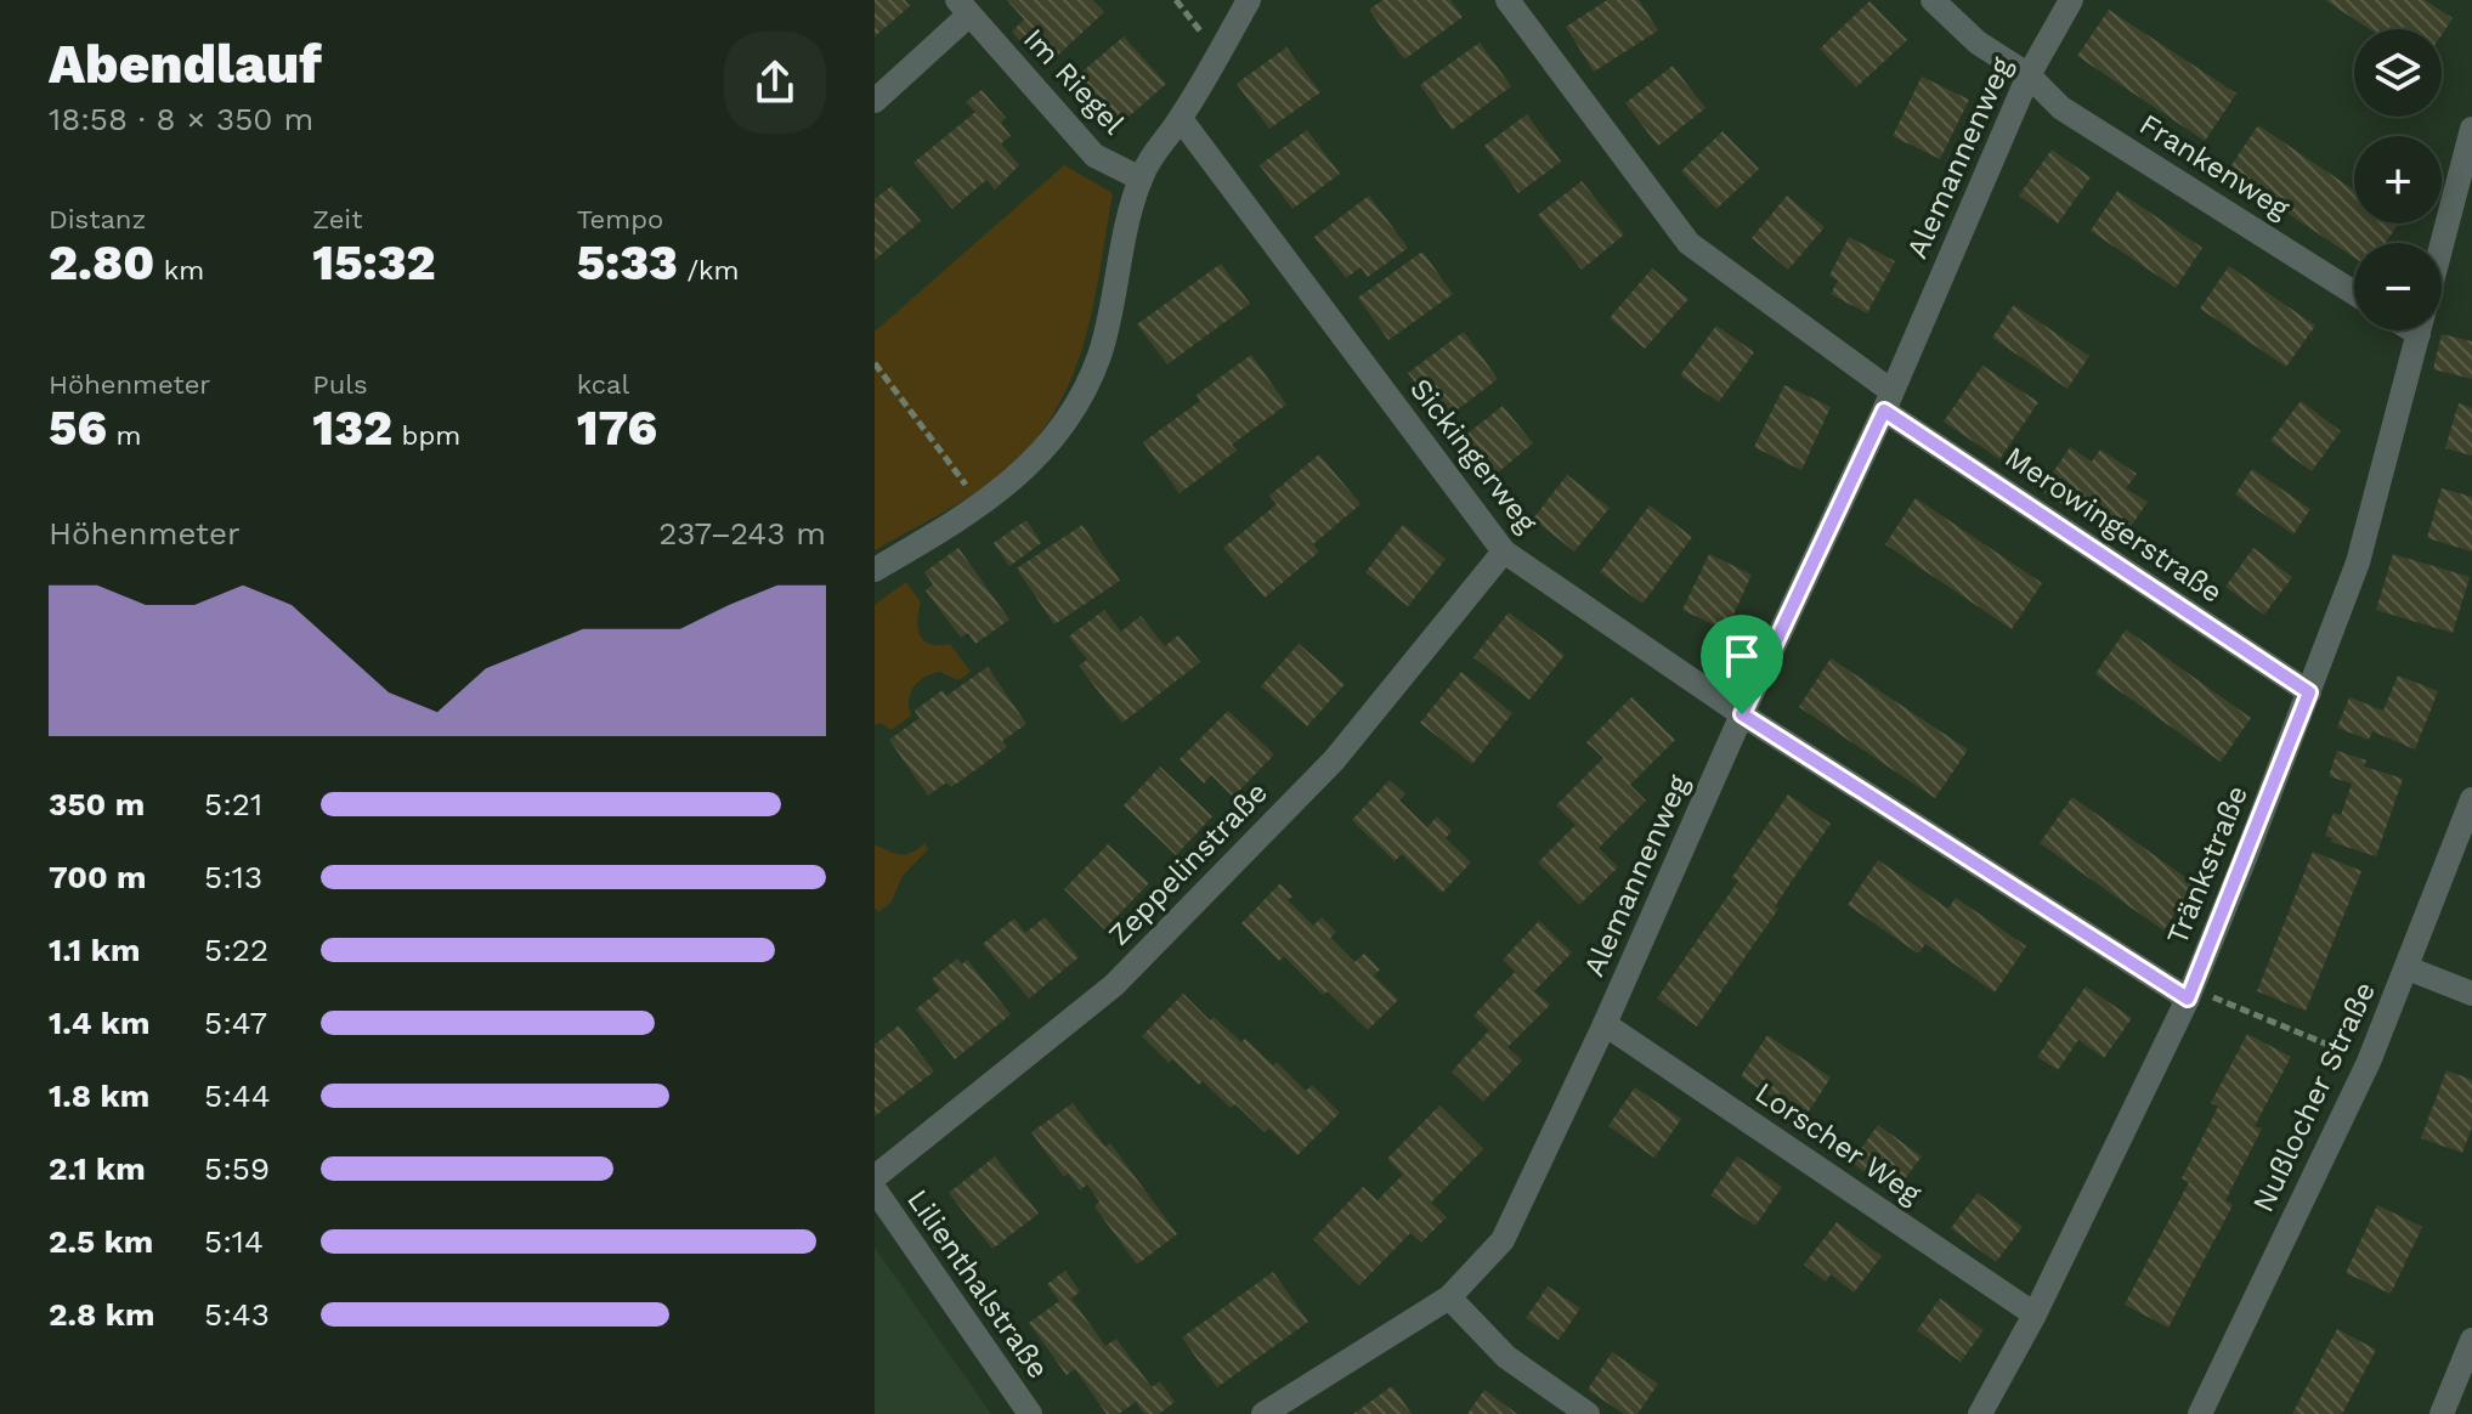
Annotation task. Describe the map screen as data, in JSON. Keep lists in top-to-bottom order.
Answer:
{
  "streets": {
    "street": [
      "Im Riegel",
      "Alemannenweg",
      "Frankenweg",
      "Sickingerweg",
      "Merowingerstraße",
      "Zeppelinstraße",
      "Tränkstraße",
      "Nußlocher Straße",
      "Lorscher Weg",
      "Lilienthalstraße"
    ]
  },
  "crossings": [
    ["Alemannenweg", "Frankenweg"],
    ["Alemannenweg", "Sickingerweg"],
    ["Alemannenweg", "Merowingerstraße"],
    ["Alemannenweg", "Lorscher Weg"],
    ["Sickingerweg", "Zeppelinstraße"],
    ["Sickingerweg", "Tränkstraße"],
    ["Merowingerstraße", "Tränkstraße"],
    ["Tränkstraße", "Lorscher Weg"]
  ],
  "page": {
    "heading": ["Abendlauf", "18:58 · 8 × 350 m"],
    "map_buttons": ["+", "−"],
    "stats": [
      ["Distanz", "2.80 km"],
      ["Zeit", "15:32"],
      ["Tempo", "5:33 /km"],
      ["Höhenmeter", "56 m"],
      ["Puls", "132 bpm"],
      ["kcal", "176"]
    ],
    "chart": ["Höhenmeter", "237–243 m"],
    "list": [
      {
        "name": "350 m",
        "note": "5:21"
      },
      {
        "name": "700 m",
        "note": "5:13"
      },
      {
        "name": "1.1 km",
        "note": "5:22"
      },
      {
        "name": "1.4 km",
        "note": "5:47"
      },
      {
        "name": "1.8 km",
        "note": "5:44"
      },
      {
        "name": "2.1 km",
        "note": "5:59"
      },
      {
        "name": "2.5 km",
        "note": "5:14"
      },
      {
        "name": "2.8 km",
        "note": "5:43"
      }
    ]
  }
}
